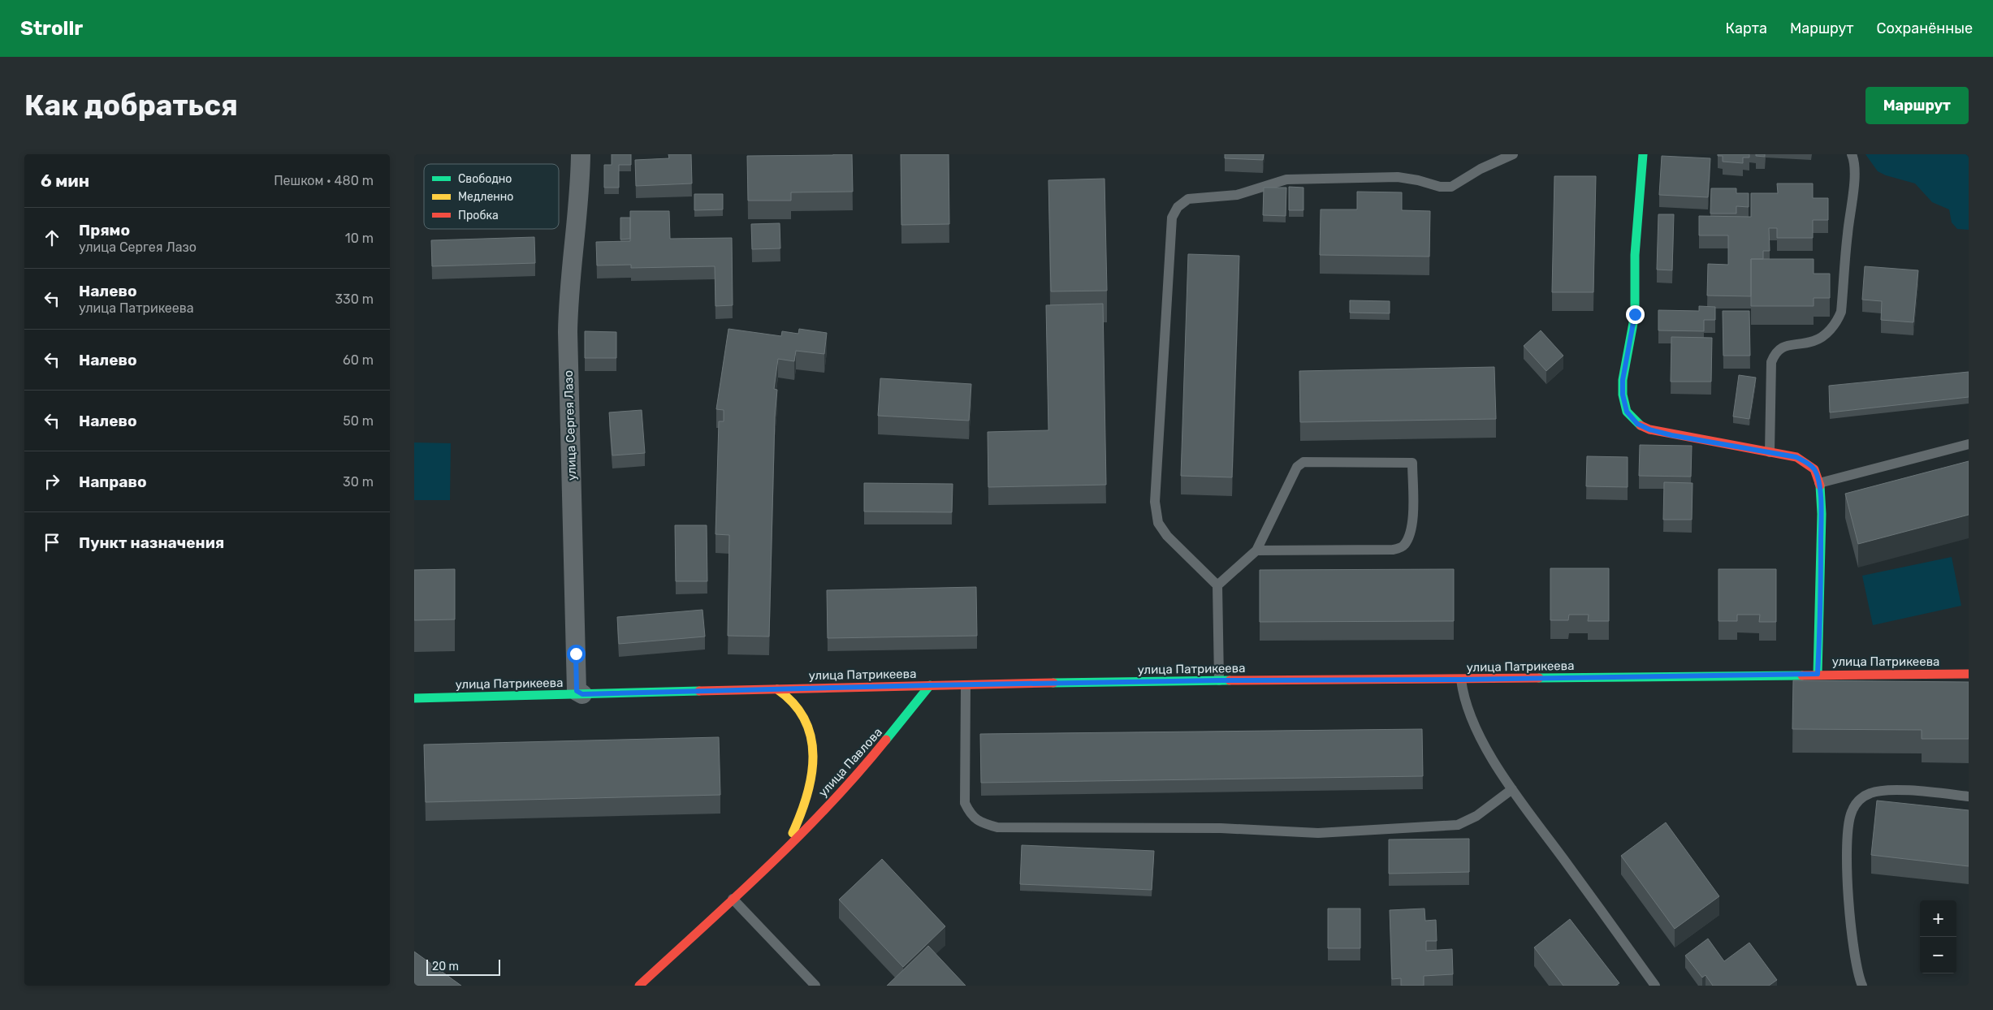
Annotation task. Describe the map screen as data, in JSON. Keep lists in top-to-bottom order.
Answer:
{
  "streets": {
    "street": ["улица Сергея Лазо", "улица Патрикеева", "улица Павлова"]
  },
  "crossings": [
    ["улица Сергея Лазо", "улица Патрикеева"],
    ["улица Патрикеева", "улица Павлова"]
  ],
  "legend": ["Свободно", "Медленно", "Пробка"],
  "scale_bar": "20 m",
  "page": {
    "header": "Strollr",
    "nav": ["Карта", "Маршрут", "Сохранённые"],
    "buttons": "Маршрут",
    "title": "Как добраться",
    "heading": ["6 мин", "Пешком · 480 m"],
    "list": [
      ["Прямо", "улица Сергея Лазо", "10 m"],
      ["Налево", "улица Патрикеева", "330 m"],
      ["Налево", "60 m"],
      ["Налево", "50 m"],
      ["Направо", "30 m"],
      "Пункт назначения"
    ],
    "map_buttons": ["+", "−"],
    "scale": "20 m"
  }
}
